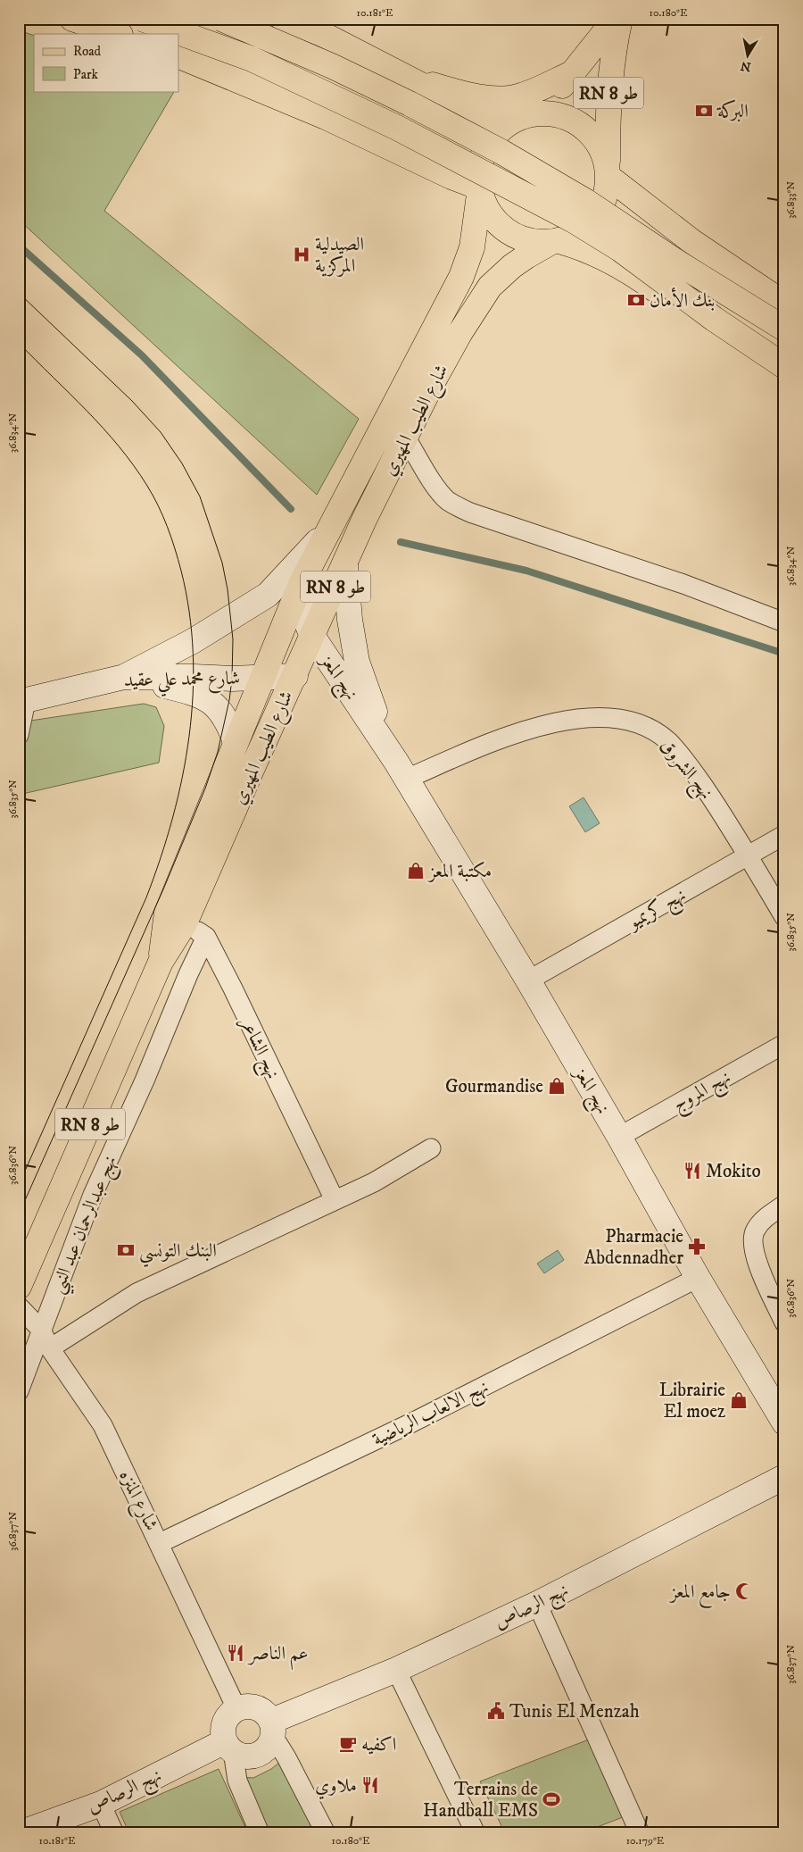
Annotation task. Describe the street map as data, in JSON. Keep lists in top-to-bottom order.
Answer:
{
  "streets": {
    "main road": ["RN 8 طو", "شارع الطيب المهيري"],
    "street": [
      "نهج المعز",
      "شارع محمد علي عقيد",
      "نهج الشروق",
      "نهج كريميو",
      "نهج الشاعر",
      "نهج المروج",
      "نهج عبدالرحمان عبد النبي",
      "نهج الالعاب الرياضية",
      "شارع المنزه",
      "نهج الرصاص"
    ]
  },
  "crossings": [
    ["RN 8 طو", "شارع الطيب المهيري"],
    ["شارع الطيب المهيري", "نهج المعز"],
    ["شارع الطيب المهيري", "شارع محمد علي عقيد"],
    ["نهج المعز", "نهج الشروق"],
    ["نهج المعز", "نهج كريميو"],
    ["نهج المعز", "نهج المروج"],
    ["نهج المعز", "نهج الالعاب الرياضية"],
    ["نهج الشروق", "نهج كريميو"],
    ["نهج الشاعر", "نهج عبدالرحمان عبد النبي"],
    ["نهج عبدالرحمان عبد النبي", "شارع المنزه"],
    ["نهج الالعاب الرياضية", "شارع المنزه"],
    ["شارع المنزه", "نهج الرصاص"]
  ],
  "places": {
    "bank": ["البركة", "بنك الأمان", "البنك التونسي"],
    "hospital": ["الصيدلية المركزية"],
    "shop": ["مكتبة المعز", "Gourmandise", "Librairie El moez"],
    "restaurant": ["Mokito", "عم الناصر", "ملاوي"],
    "pharmacy": ["Pharmacie Abdennadher"],
    "mosque": ["جامع المعز"],
    "public building": ["Tunis El Menzah"],
    "cafe": ["اكفيه"],
    "sports": ["Terrains de Handball EMS"]
  },
  "legend": ["Road", "Park"],
  "north": "bottom",
  "coordinates": [
    "10.181°E",
    "10.180°E",
    "36.833°N",
    "36.834°N",
    "36.835°N",
    "36.836°N",
    "36.837°N",
    "10.179°E"
  ]
}
